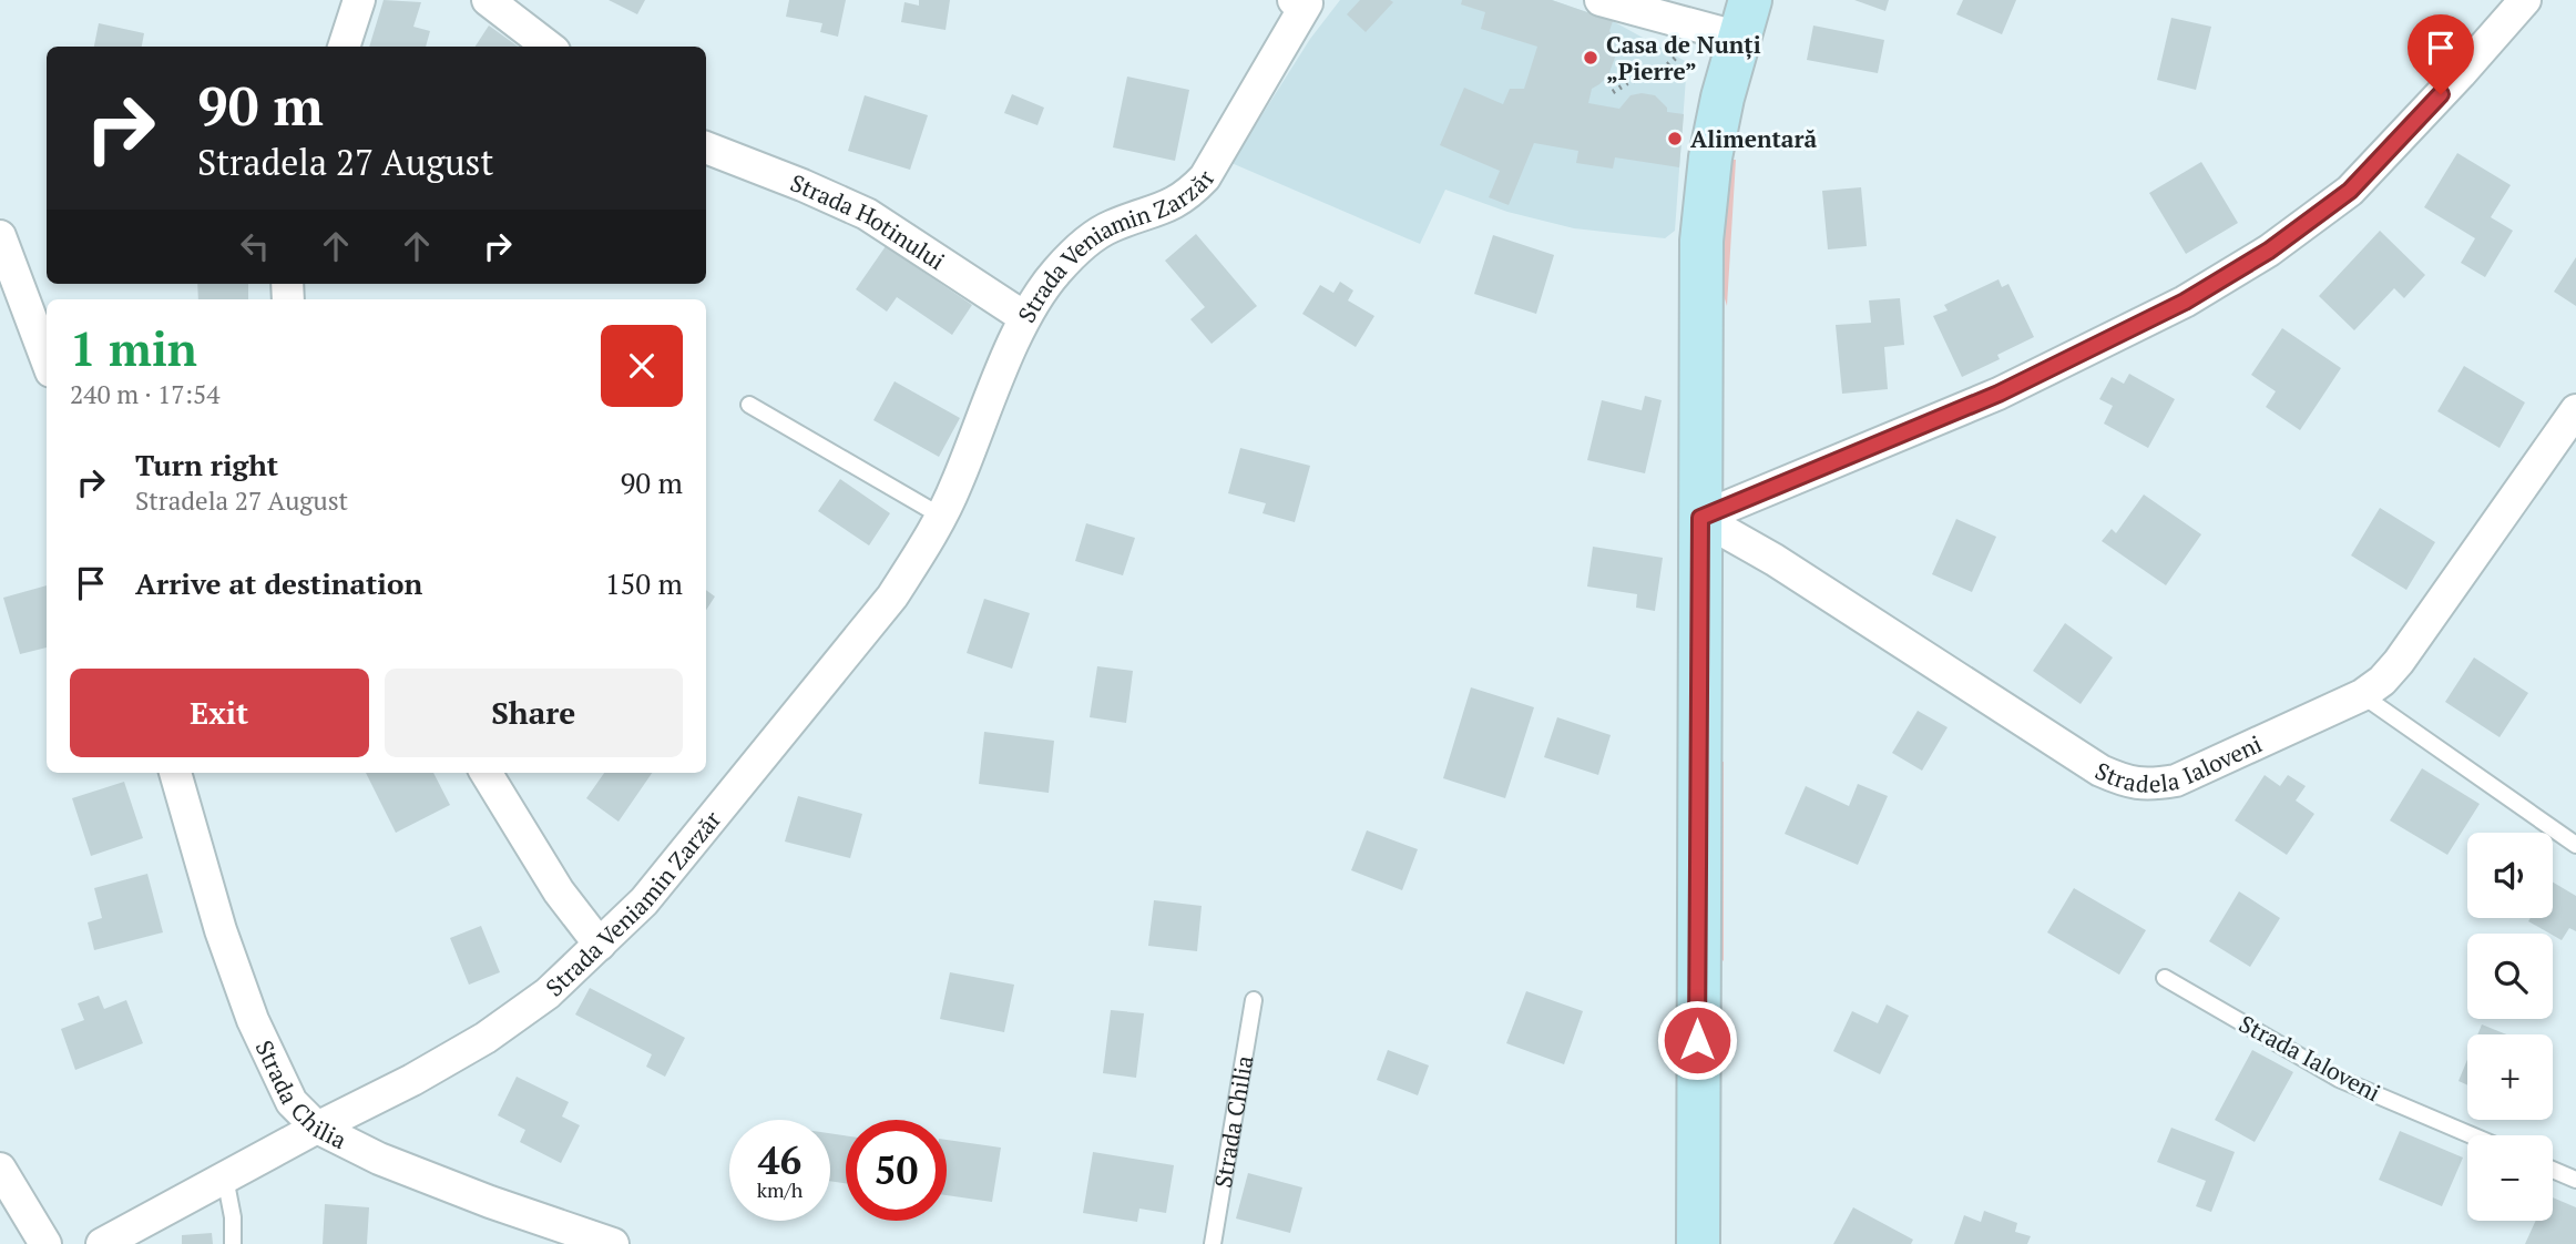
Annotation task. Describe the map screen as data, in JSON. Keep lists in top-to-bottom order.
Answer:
{
  "streets": {
    "street": [
      "Strada Hotinului",
      "Strada Veniamin Zarzăr",
      "Stradela Ialoveni",
      "Strada Chilia"
    ],
    "lane": ["Strada Ialoveni"]
  },
  "crossings": [
    ["Strada Hotinului", "Strada Veniamin Zarzăr"],
    ["Strada Veniamin Zarzăr", "Strada Chilia"]
  ],
  "places": ["Casa de Nunți „Pierre”", "Alimentară"],
  "page": {
    "turn": ["90 m", "Stradela 27 August"],
    "heading": ["1 min", "240 m · 17:54"],
    "list": [
      {
        "name": "Turn right",
        "note": "Stradela 27 August",
        "value": "90 m"
      },
      {
        "name": "Arrive at destination",
        "value": "150 m"
      }
    ],
    "buttons": ["Exit", "Share"],
    "map_buttons": ["+", "−"],
    "speed": "46 km/h",
    "limit": "50"
  }
}
